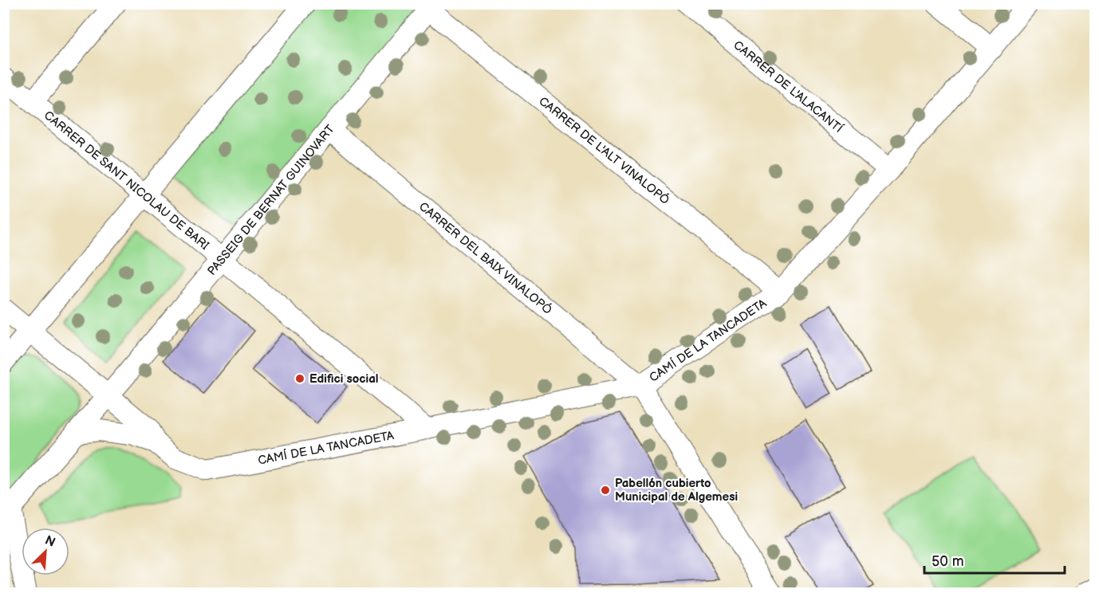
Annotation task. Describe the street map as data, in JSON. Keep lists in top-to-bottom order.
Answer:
{
  "streets": {
    "street": [
      "CARRER DE L'ALACANTÍ",
      "CARRER DE L'ALT VINALOPÓ",
      "CARRER DE SANT NICOLAU DE BARI",
      "PASSEIG DE BERNAT GUINOVART",
      "CARRER DEL BAIX VINALOPÓ",
      "CAMÍ DE LA TANCADETA"
    ]
  },
  "crossings": [
    ["CARRER DE L'ALACANTÍ", "CAMÍ DE LA TANCADETA"],
    ["CARRER DE L'ALT VINALOPÓ", "PASSEIG DE BERNAT GUINOVART"],
    ["CARRER DE L'ALT VINALOPÓ", "CAMÍ DE LA TANCADETA"],
    ["CARRER DE SANT NICOLAU DE BARI", "PASSEIG DE BERNAT GUINOVART"],
    ["CARRER DE SANT NICOLAU DE BARI", "CAMÍ DE LA TANCADETA"],
    ["PASSEIG DE BERNAT GUINOVART", "CARRER DEL BAIX VINALOPÓ"],
    ["PASSEIG DE BERNAT GUINOVART", "CAMÍ DE LA TANCADETA"],
    ["CARRER DEL BAIX VINALOPÓ", "CAMÍ DE LA TANCADETA"]
  ],
  "places": ["Edifici social", "Pabellón cubierto Municipal de Algemesi"],
  "scale_bar": "50 m",
  "north": "top right"
}
